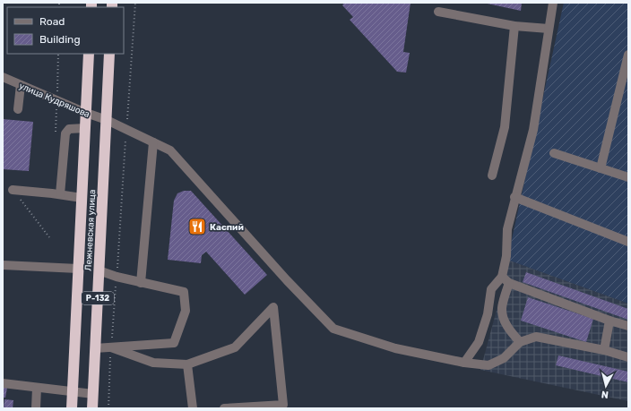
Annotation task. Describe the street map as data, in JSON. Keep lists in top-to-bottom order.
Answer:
{
  "streets": {
    "highway": ["Лежневская улица", "Р-132"],
    "street": ["улица Кудряшова"]
  },
  "crossings": [
    ["улица Кудряшова", "Лежневская улица"]
  ],
  "places": {
    "restaurant": ["Каспий"]
  },
  "legend": ["Road", "Building"],
  "north": "bottom"
}
